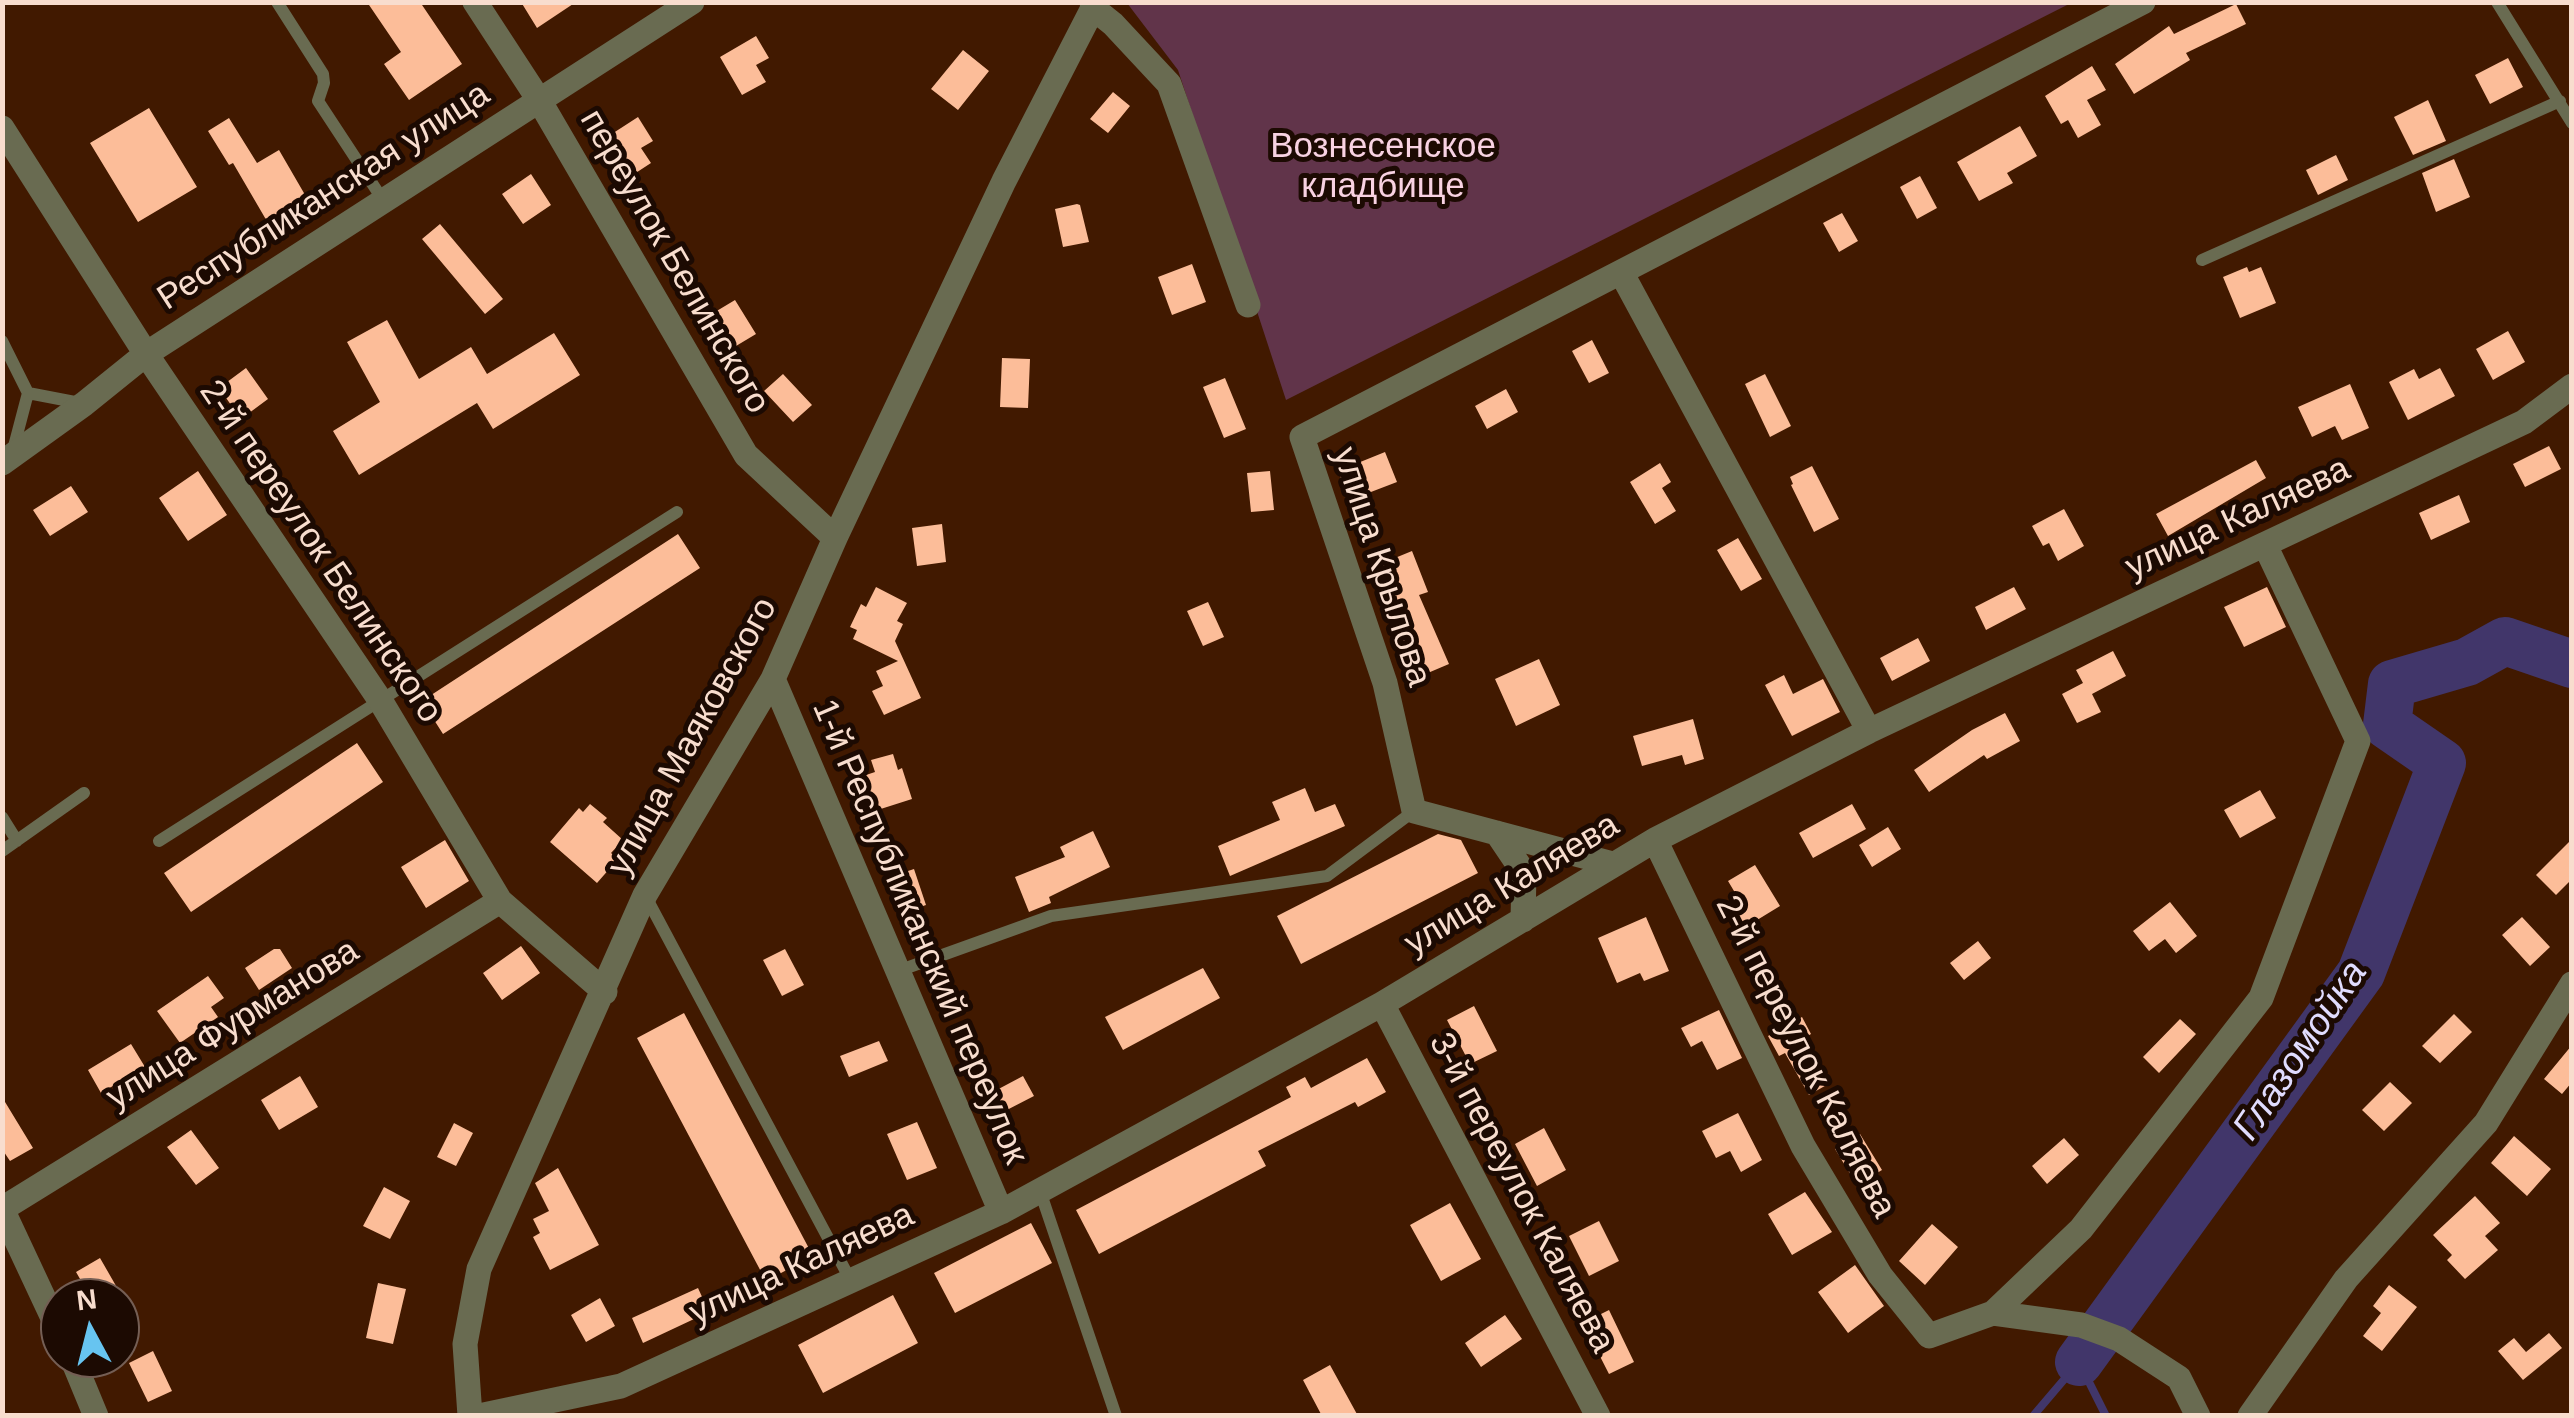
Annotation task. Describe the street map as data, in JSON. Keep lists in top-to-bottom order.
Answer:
{
  "streets": {
    "street": [
      "Республиканская улица",
      "переулок Белинского",
      "улица Каляева",
      "2-й переулок Белинского",
      "улица Крылова",
      "улица Маяковского",
      "1-й Республиканский переулок",
      "улица Фурманова",
      "2-й переулок Каляева",
      "3-й переулок Каляева"
    ]
  },
  "crossings": [
    ["Республиканская улица", "переулок Белинского"],
    ["Республиканская улица", "2-й переулок Белинского"],
    ["переулок Белинского", "улица Маяковского"],
    ["улица Каляева", "1-й Республиканский переулок"],
    ["улица Каляева", "2-й переулок Каляева"],
    ["улица Каляева", "3-й переулок Каляева"],
    ["2-й переулок Белинского", "улица Маяковского"],
    ["2-й переулок Белинского", "улица Фурманова"],
    ["улица Маяковского", "1-й Республиканский переулок"]
  ],
  "water": ["Глазомойка"],
  "parks": ["Вознесенское кладбище"],
  "north": "top"
}
